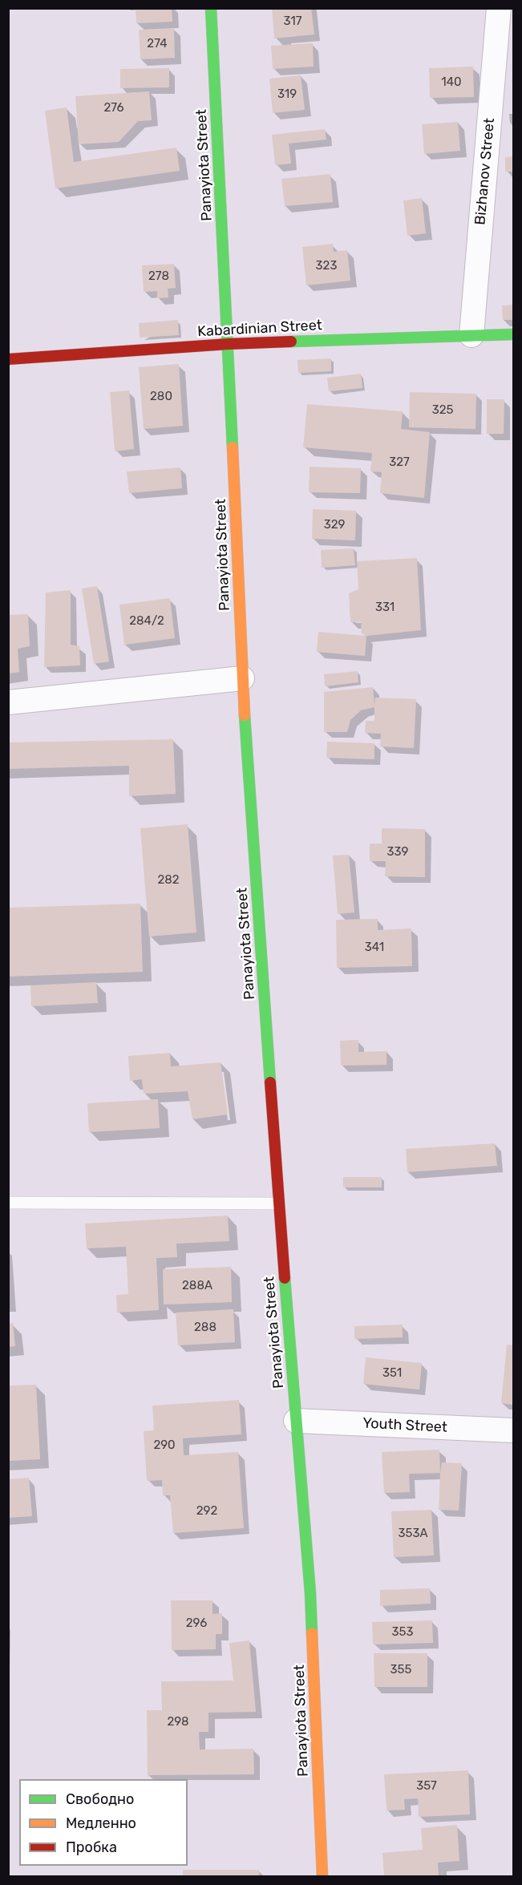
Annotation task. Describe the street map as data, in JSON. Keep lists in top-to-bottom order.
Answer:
{
  "streets": {
    "street": [
      "Panayiota Street",
      "Bizhanov Street",
      "Kabardinian Street",
      "Youth Street"
    ]
  },
  "crossings": [
    ["Panayiota Street", "Kabardinian Street"],
    ["Panayiota Street", "Youth Street"],
    ["Bizhanov Street", "Kabardinian Street"]
  ],
  "house_numbers": [
    "317",
    "274",
    "140",
    "319",
    "276",
    "323",
    "278",
    "280",
    "325",
    "327",
    "329",
    "331",
    "284/2",
    "339",
    "282",
    "341",
    "288А",
    "288",
    "351",
    "290",
    "292",
    "353А",
    "296",
    "353",
    "355",
    "298",
    "357"
  ],
  "legend": ["Свободно", "Медленно", "Пробка"]
}
